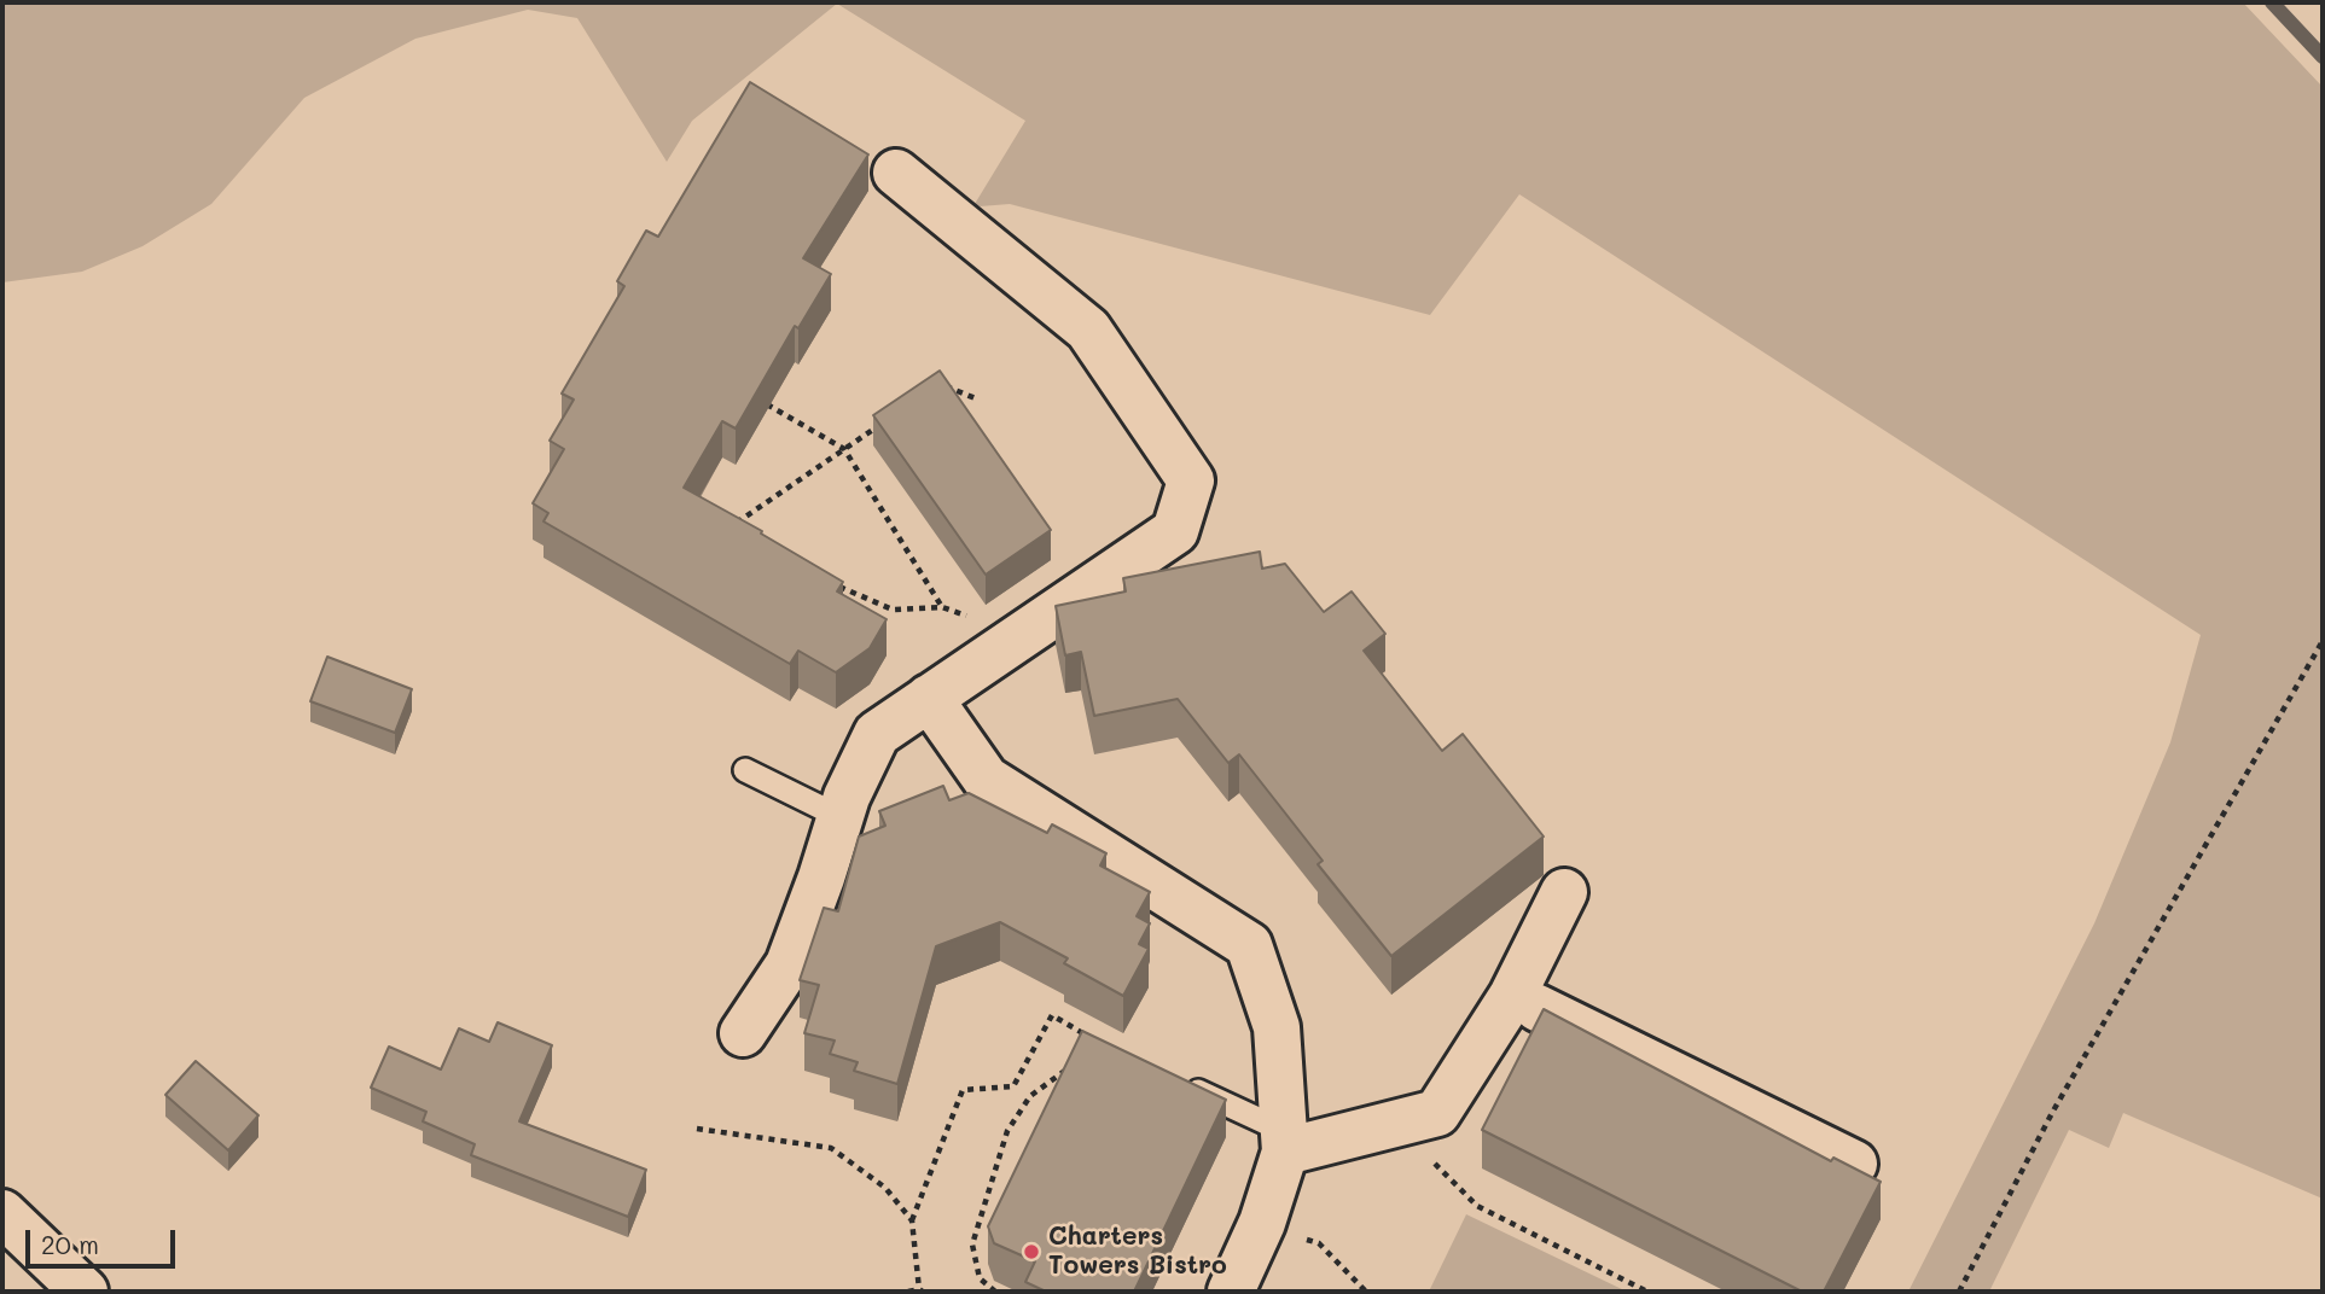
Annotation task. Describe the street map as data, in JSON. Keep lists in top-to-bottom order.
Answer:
{
  "places": ["Charters Towers Bistro"],
  "scale_bar": "20 m"
}
